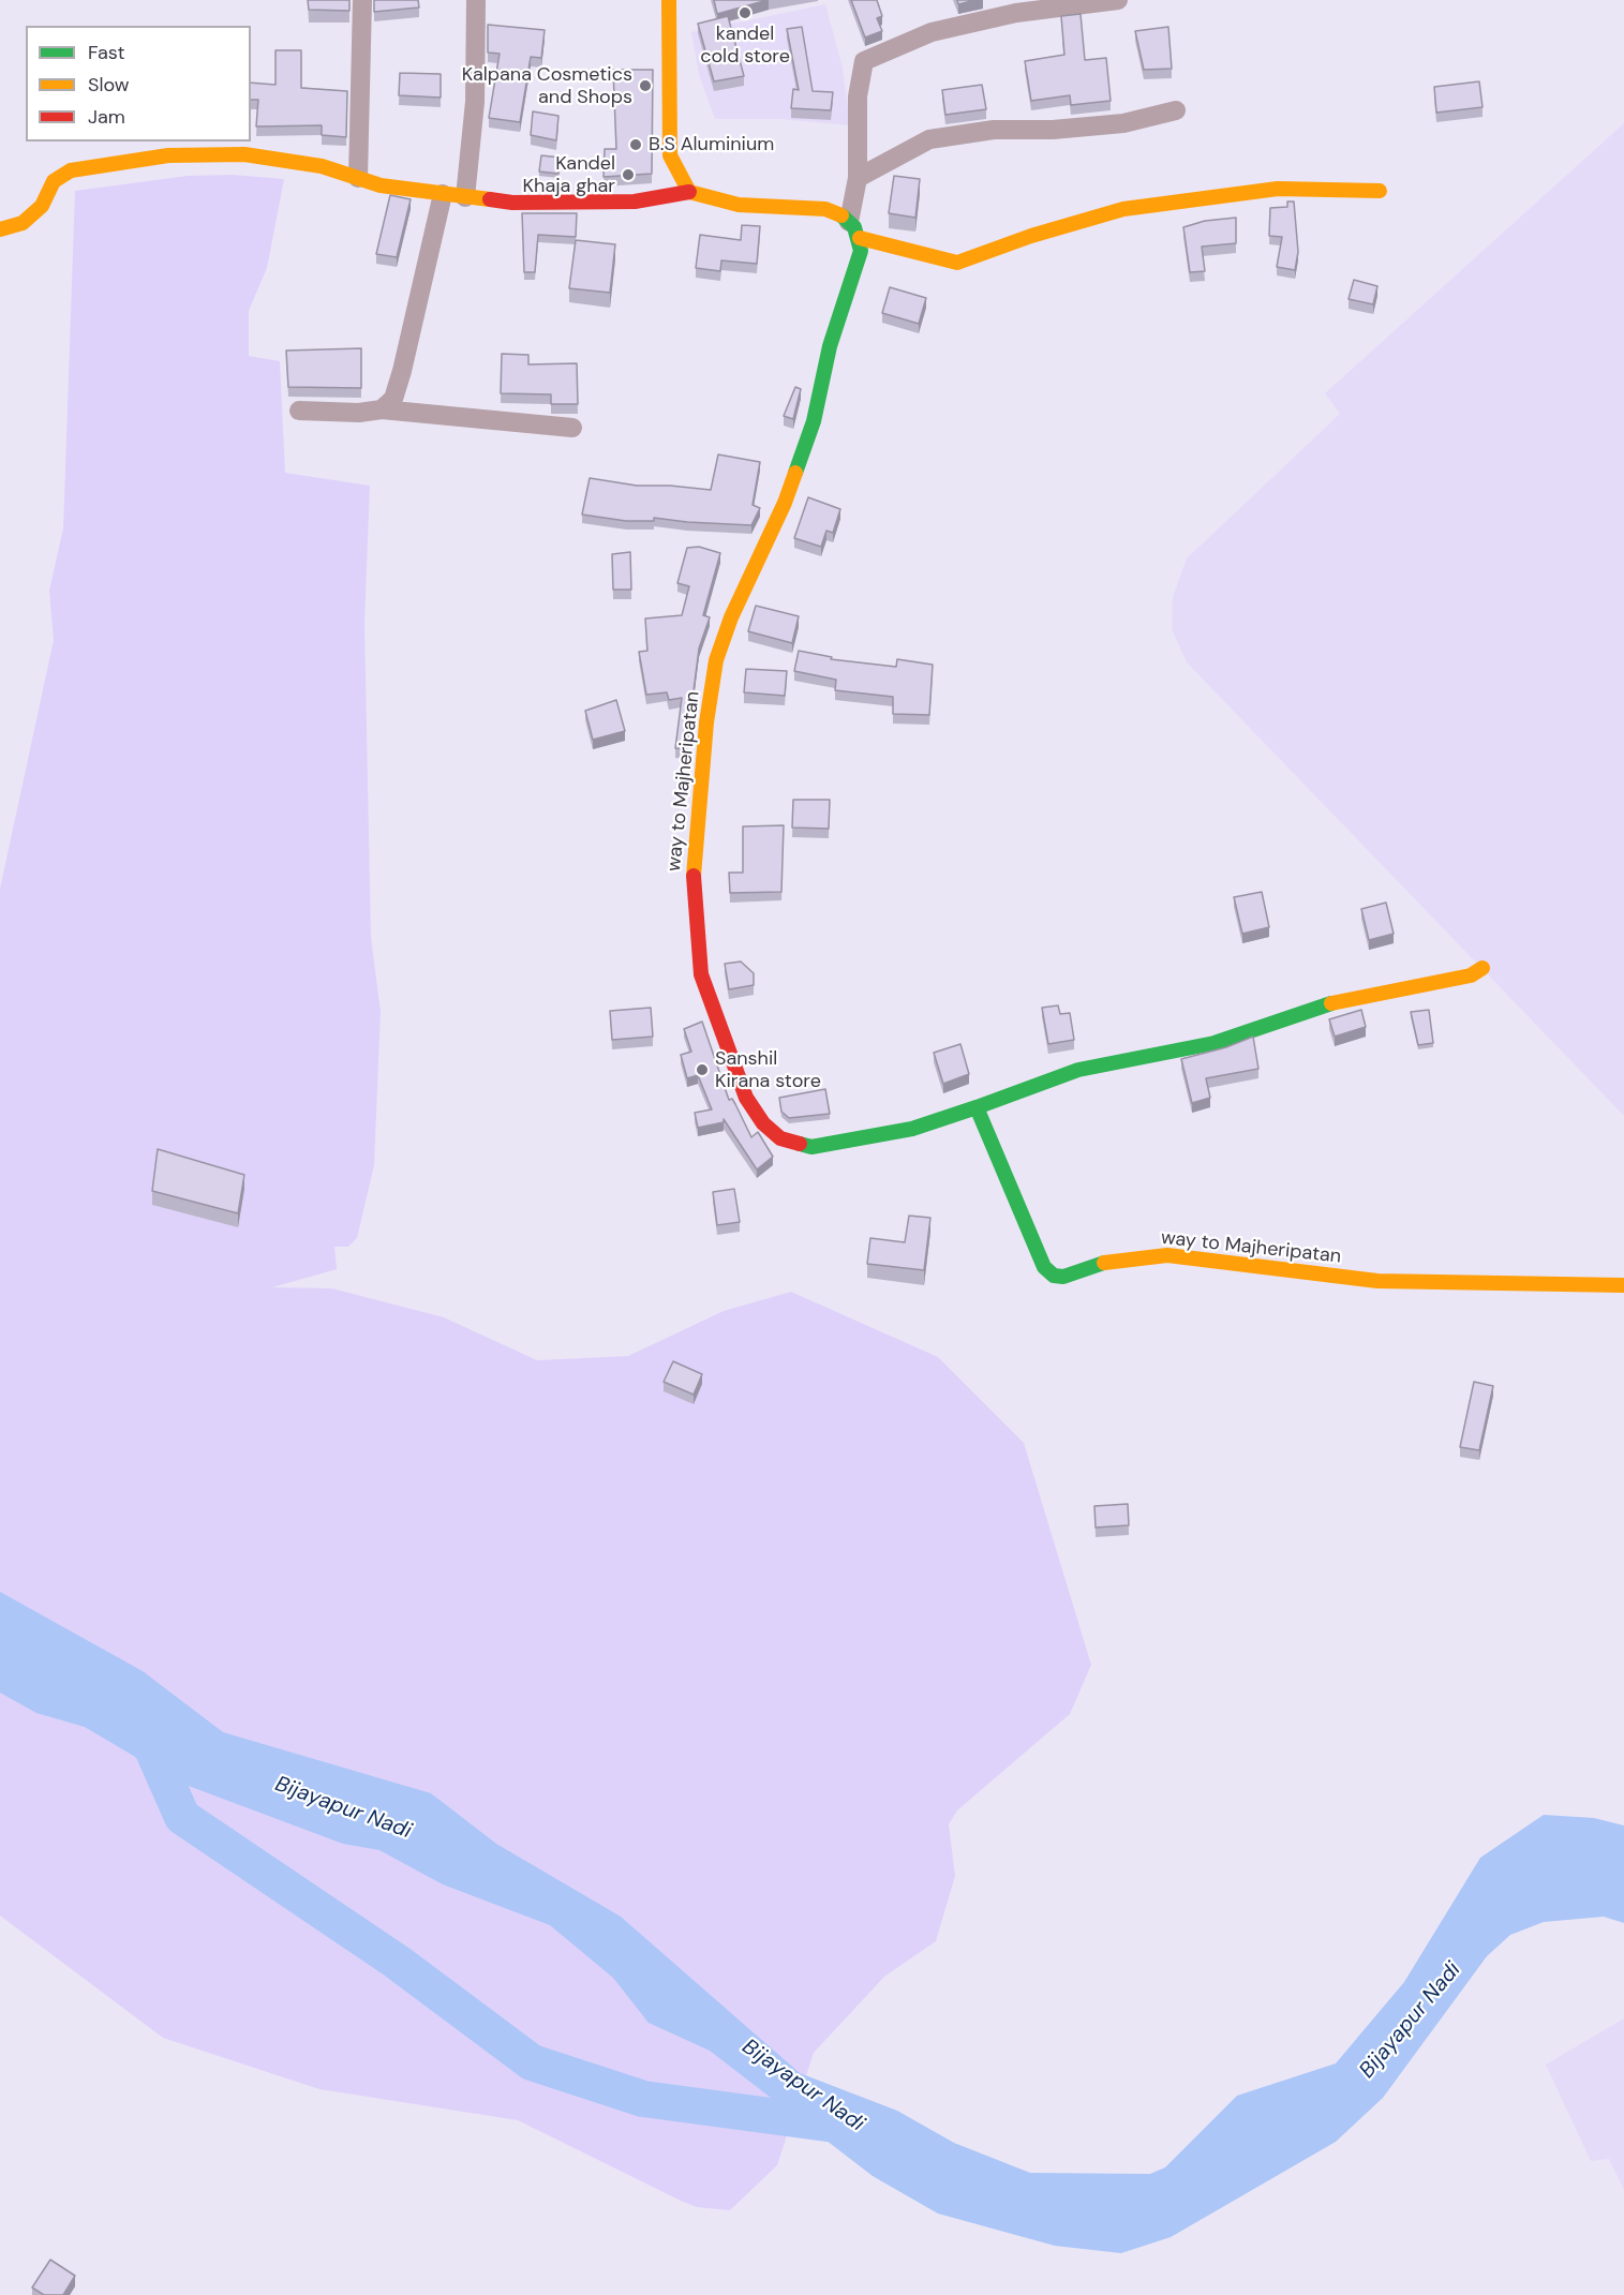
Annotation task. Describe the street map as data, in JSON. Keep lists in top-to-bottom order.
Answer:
{
  "streets": {
    "main road": ["way to Majheripatan"]
  },
  "water": ["Bijayapur Nadi"],
  "places": [
    "kandel cold store",
    "Kalpana Cosmetics and Shops",
    "B.S Aluminium",
    "Kandel Khaja ghar",
    "Sanshil Kirana store"
  ],
  "legend": ["Fast", "Slow", "Jam"]
}
